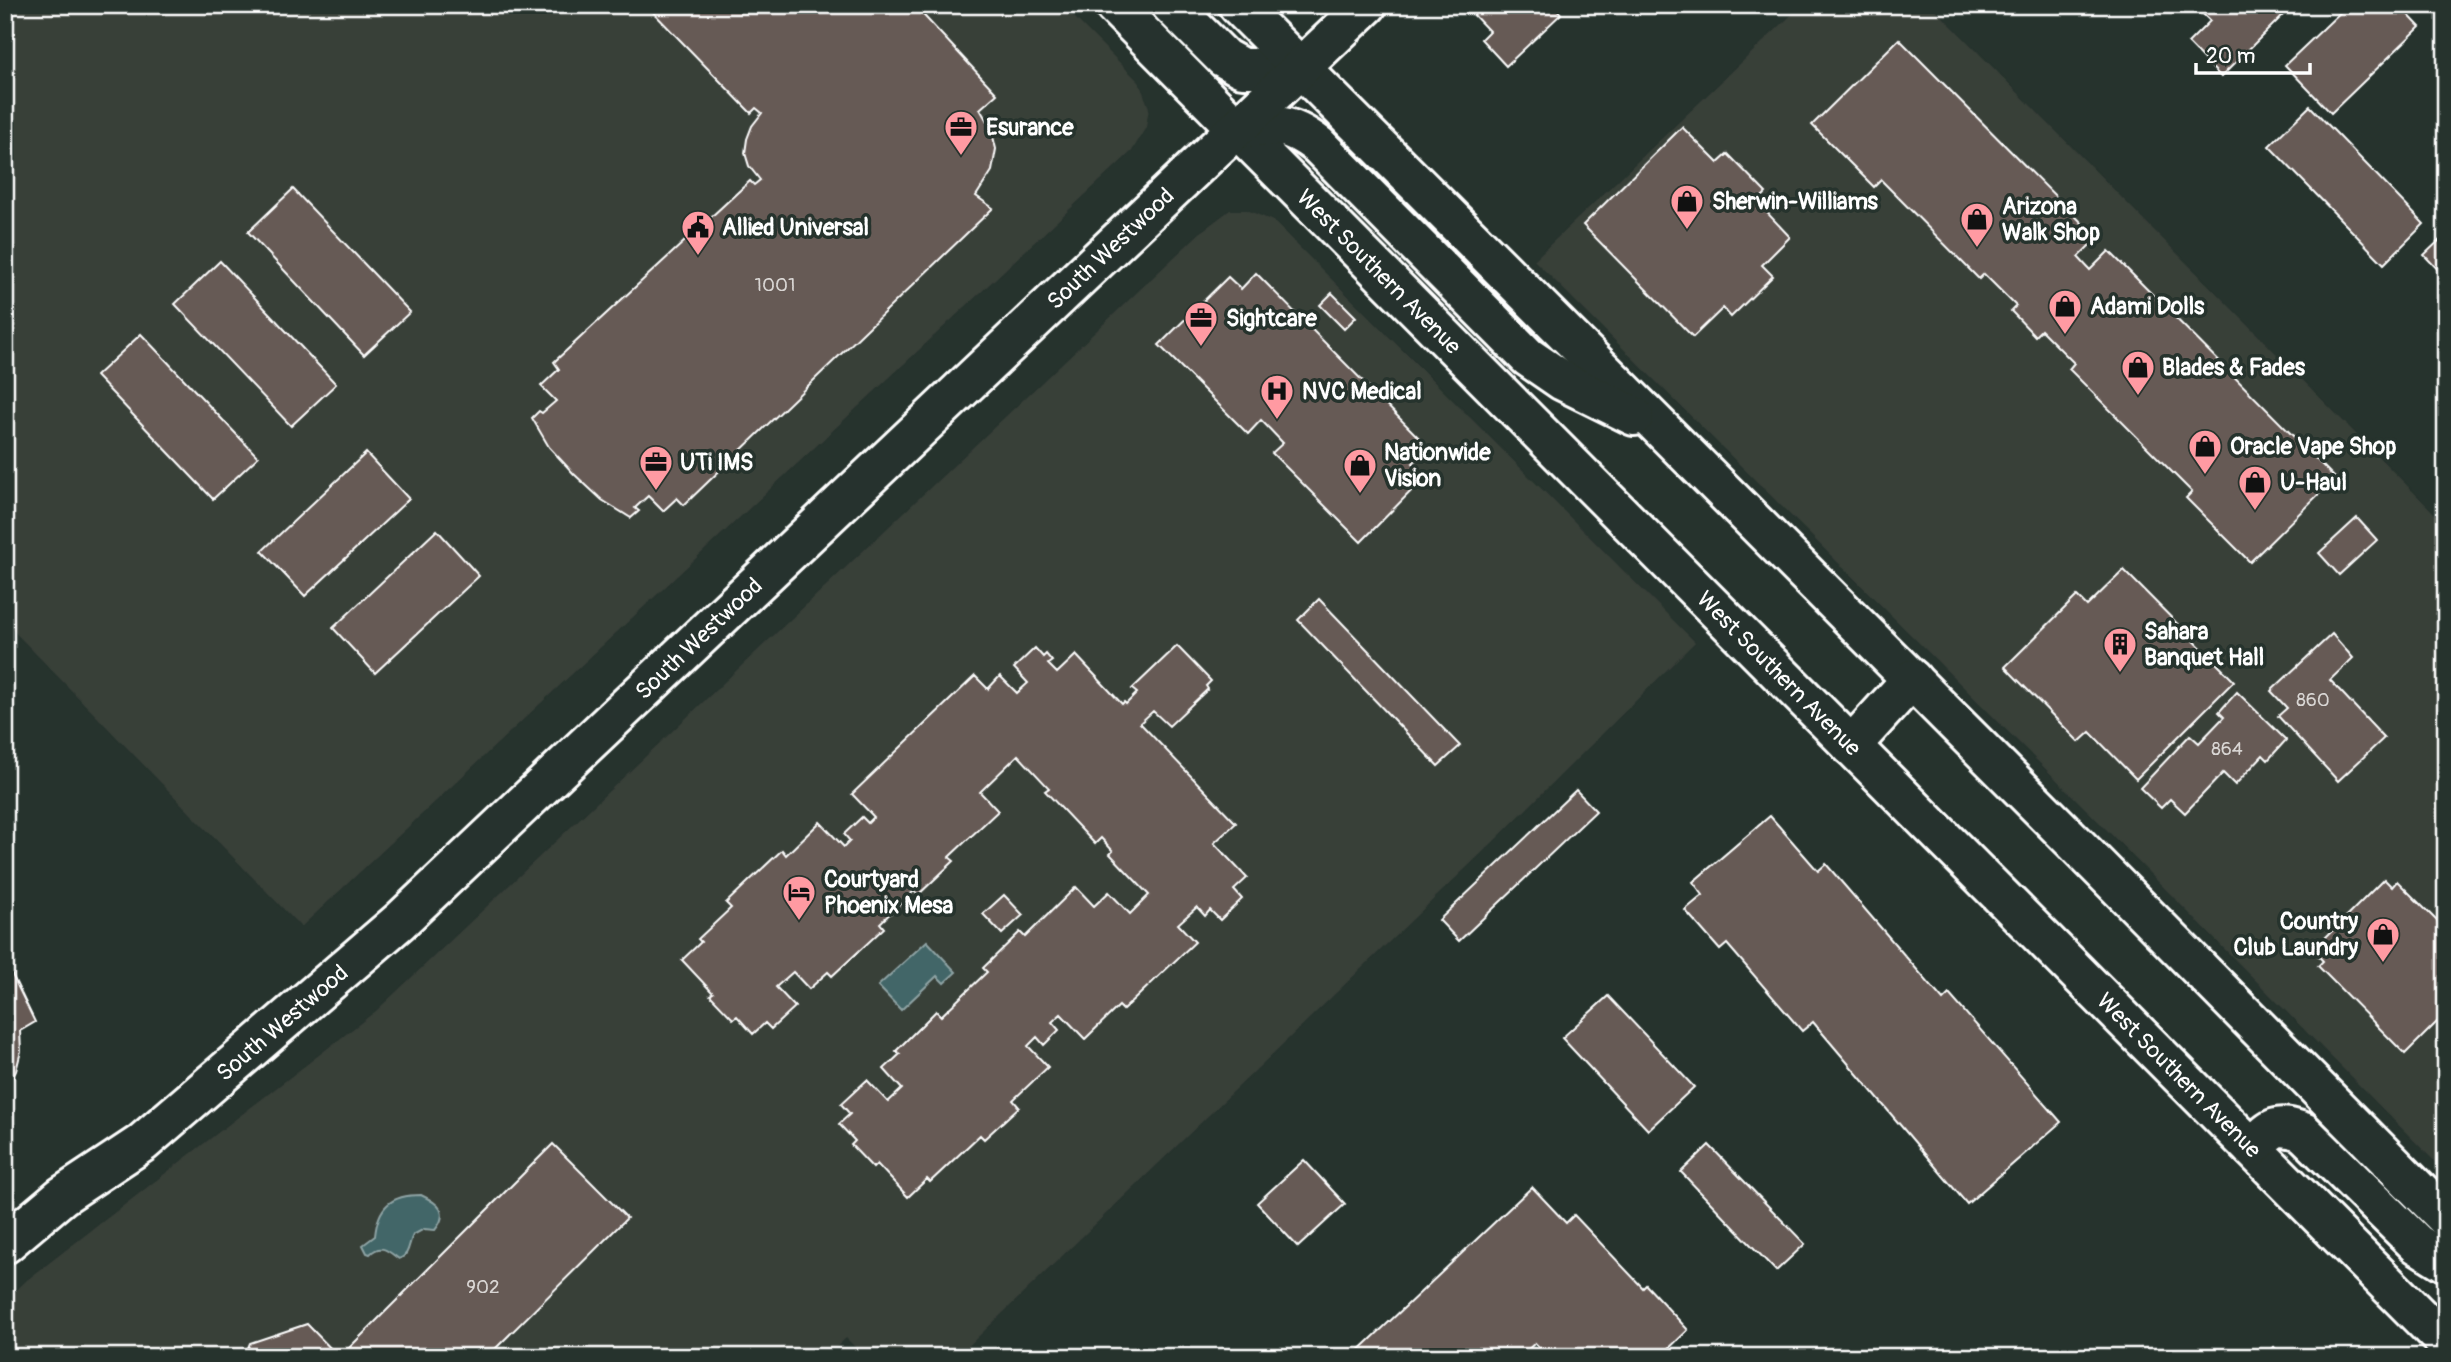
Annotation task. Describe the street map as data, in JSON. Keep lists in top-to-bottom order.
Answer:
{
  "streets": {
    "main road": ["South Westwood", "West Southern Avenue"]
  },
  "crossings": [
    ["South Westwood", "West Southern Avenue"]
  ],
  "places": {
    "office": ["Esurance", "Sightcare", "UTi IMS"],
    "shop": [
      "Sherwin-Williams",
      "Arizona Walk Shop",
      "Adami Dolls",
      "Blades & Fades",
      "Oracle Vape Shop",
      "Nationwide Vision",
      "U-Haul",
      "Country Club Laundry"
    ],
    "public building": ["Allied Universal"],
    "hospital": ["NVC Medical"],
    "building": ["Sahara Banquet Hall"],
    "hotel": ["Courtyard Phoenix Mesa"]
  },
  "house_numbers": [
    "1001",
    "860",
    "864",
    "902"
  ],
  "scale_bar": "20 m"
}
